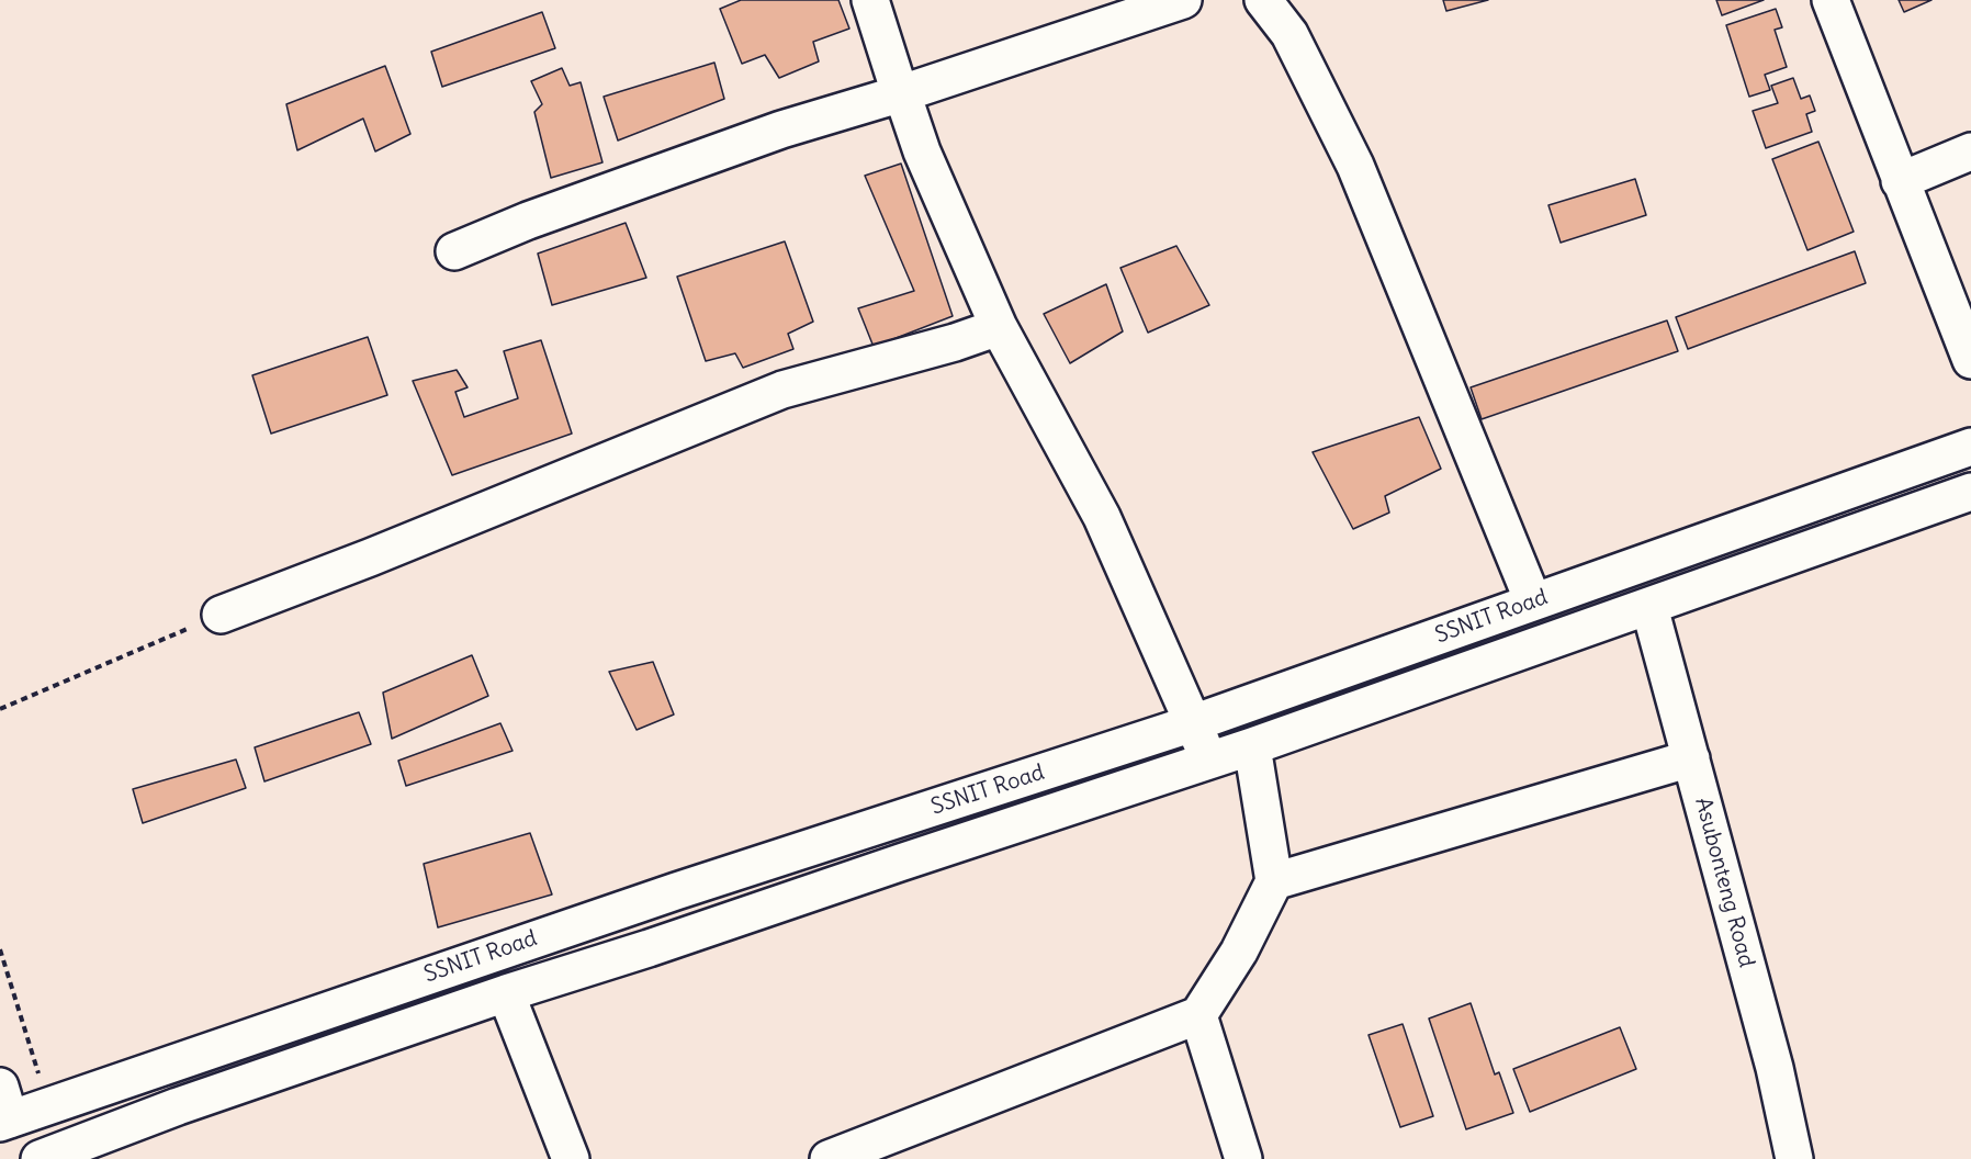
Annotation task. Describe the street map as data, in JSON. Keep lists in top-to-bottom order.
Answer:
{
  "streets": {
    "street": ["SSNIT Road", "Asubonteng Road"]
  },
  "crossings": [
    ["SSNIT Road", "Asubonteng Road"]
  ]
}
